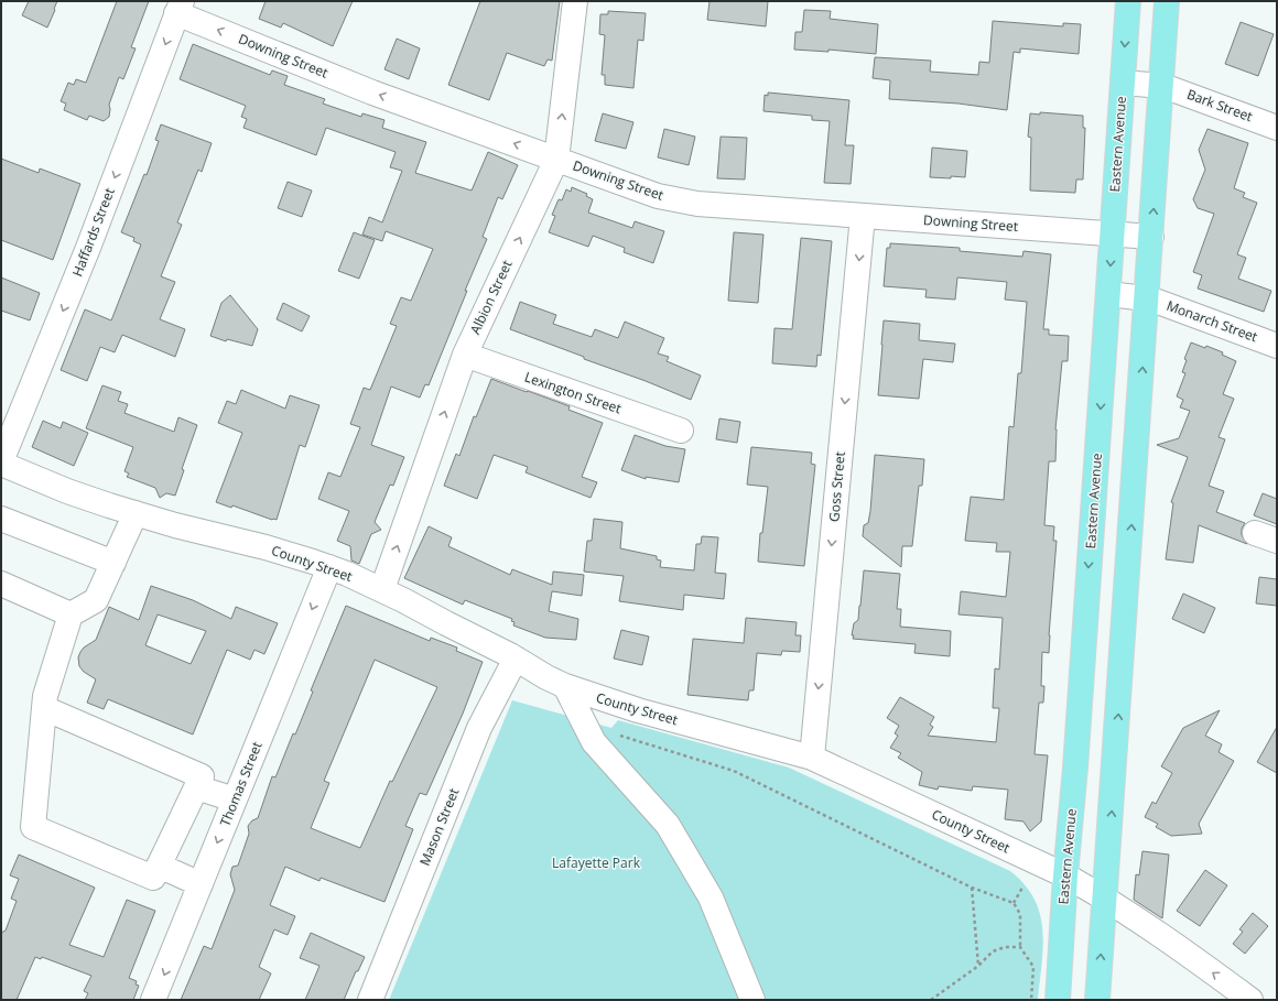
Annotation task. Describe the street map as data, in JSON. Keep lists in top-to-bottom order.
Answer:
{
  "streets": {
    "main road": ["Eastern Avenue"],
    "street": [
      "Downing Street",
      "Bark Street",
      "Haffards Street",
      "Albion Street",
      "Monarch Street",
      "Lexington Street",
      "Goss Street",
      "County Street",
      "Thomas Street",
      "Mason Street"
    ]
  },
  "crossings": [
    ["Downing Street", "Eastern Avenue"],
    ["Downing Street", "Haffards Street"],
    ["Downing Street", "Albion Street"],
    ["Downing Street", "Goss Street"],
    ["Bark Street", "Eastern Avenue"],
    ["Eastern Avenue", "Monarch Street"],
    ["Eastern Avenue", "County Street"],
    ["Haffards Street", "County Street"],
    ["Albion Street", "Lexington Street"],
    ["Albion Street", "County Street"],
    ["Goss Street", "County Street"],
    ["County Street", "Thomas Street"],
    ["County Street", "Mason Street"]
  ],
  "one_way": [
    "Downing Street",
    "Haffards Street",
    "Albion Street",
    "Goss Street"
  ],
  "parks": ["Lafayette Park"]
}
